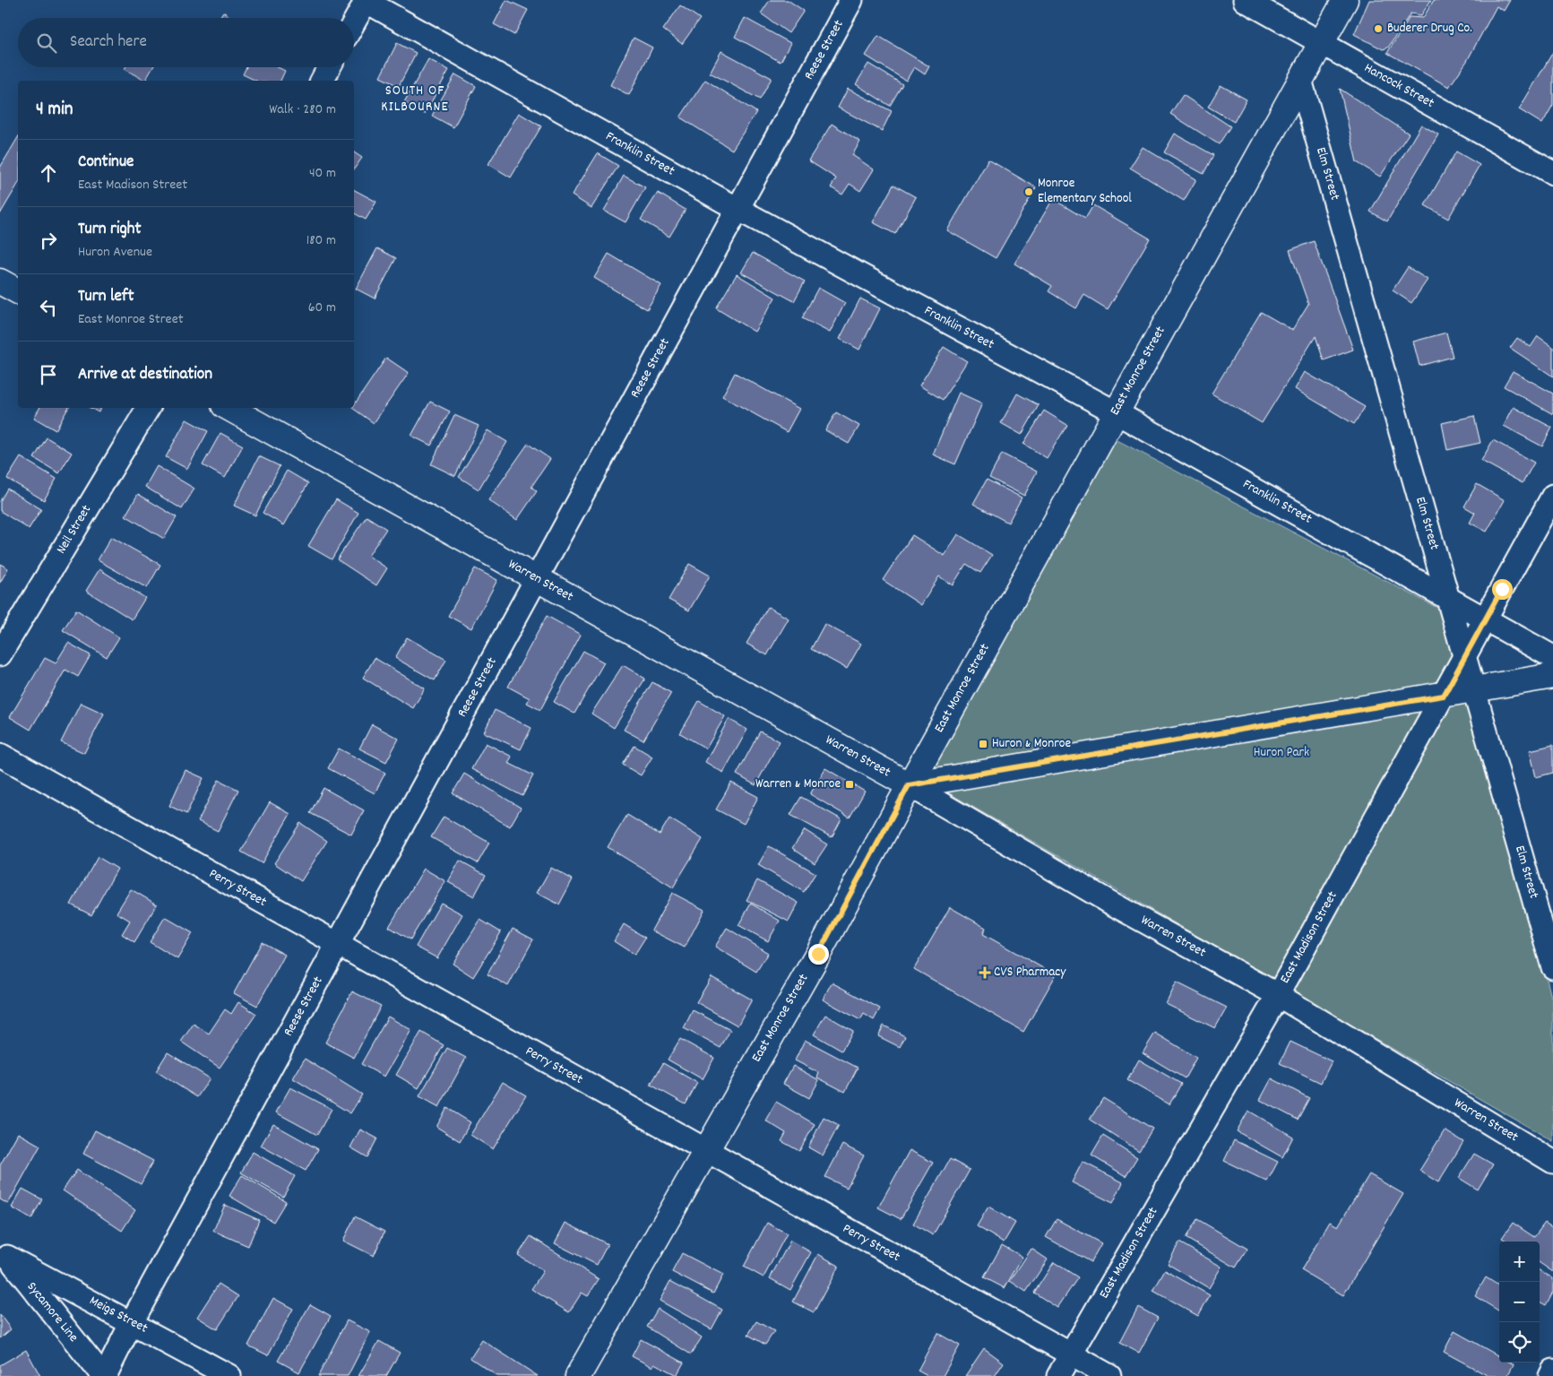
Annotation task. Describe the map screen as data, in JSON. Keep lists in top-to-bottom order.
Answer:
{
  "streets": {
    "main road": ["East Monroe Street", "Warren Street"],
    "street": [
      "Reese Street",
      "Hancock Street",
      "Franklin Street",
      "Elm Street",
      "Neil Street",
      "Perry Street",
      "East Madison Street",
      "Sycamore Line",
      "Meigs Street"
    ]
  },
  "crossings": [
    ["Reese Street", "Franklin Street"],
    ["Reese Street", "Warren Street"],
    ["Reese Street", "Perry Street"],
    ["Reese Street", "Sycamore Line"],
    ["Reese Street", "Meigs Street"],
    ["Hancock Street", "East Monroe Street"],
    ["Franklin Street", "Elm Street"],
    ["Franklin Street", "East Monroe Street"],
    ["Franklin Street", "East Madison Street"],
    ["Elm Street", "East Monroe Street"],
    ["Elm Street", "East Madison Street"],
    ["East Monroe Street", "Warren Street"],
    ["East Monroe Street", "Perry Street"],
    ["Warren Street", "East Madison Street"],
    ["Perry Street", "East Madison Street"],
    ["Sycamore Line", "Meigs Street"]
  ],
  "districts": ["SOUTH OF KILBOURNE"],
  "parks": ["Huron Park"],
  "places": {
    "other": ["Buderer Drug Co.", "Monroe Elementary School"],
    "transit": ["Huron & Monroe", "Warren & Monroe"],
    "health": ["CVS Pharmacy"]
  },
  "page": {
    "search": "Search here",
    "heading": ["4 min", "Walk · 280 m"],
    "list": [
      ["Continue", "East Madison Street", "40 m"],
      ["Turn right", "Huron Avenue", "180 m"],
      ["Turn left", "East Monroe Street", "60 m"],
      "Arrive at destination"
    ],
    "map_buttons": ["+", "−"]
  }
}
